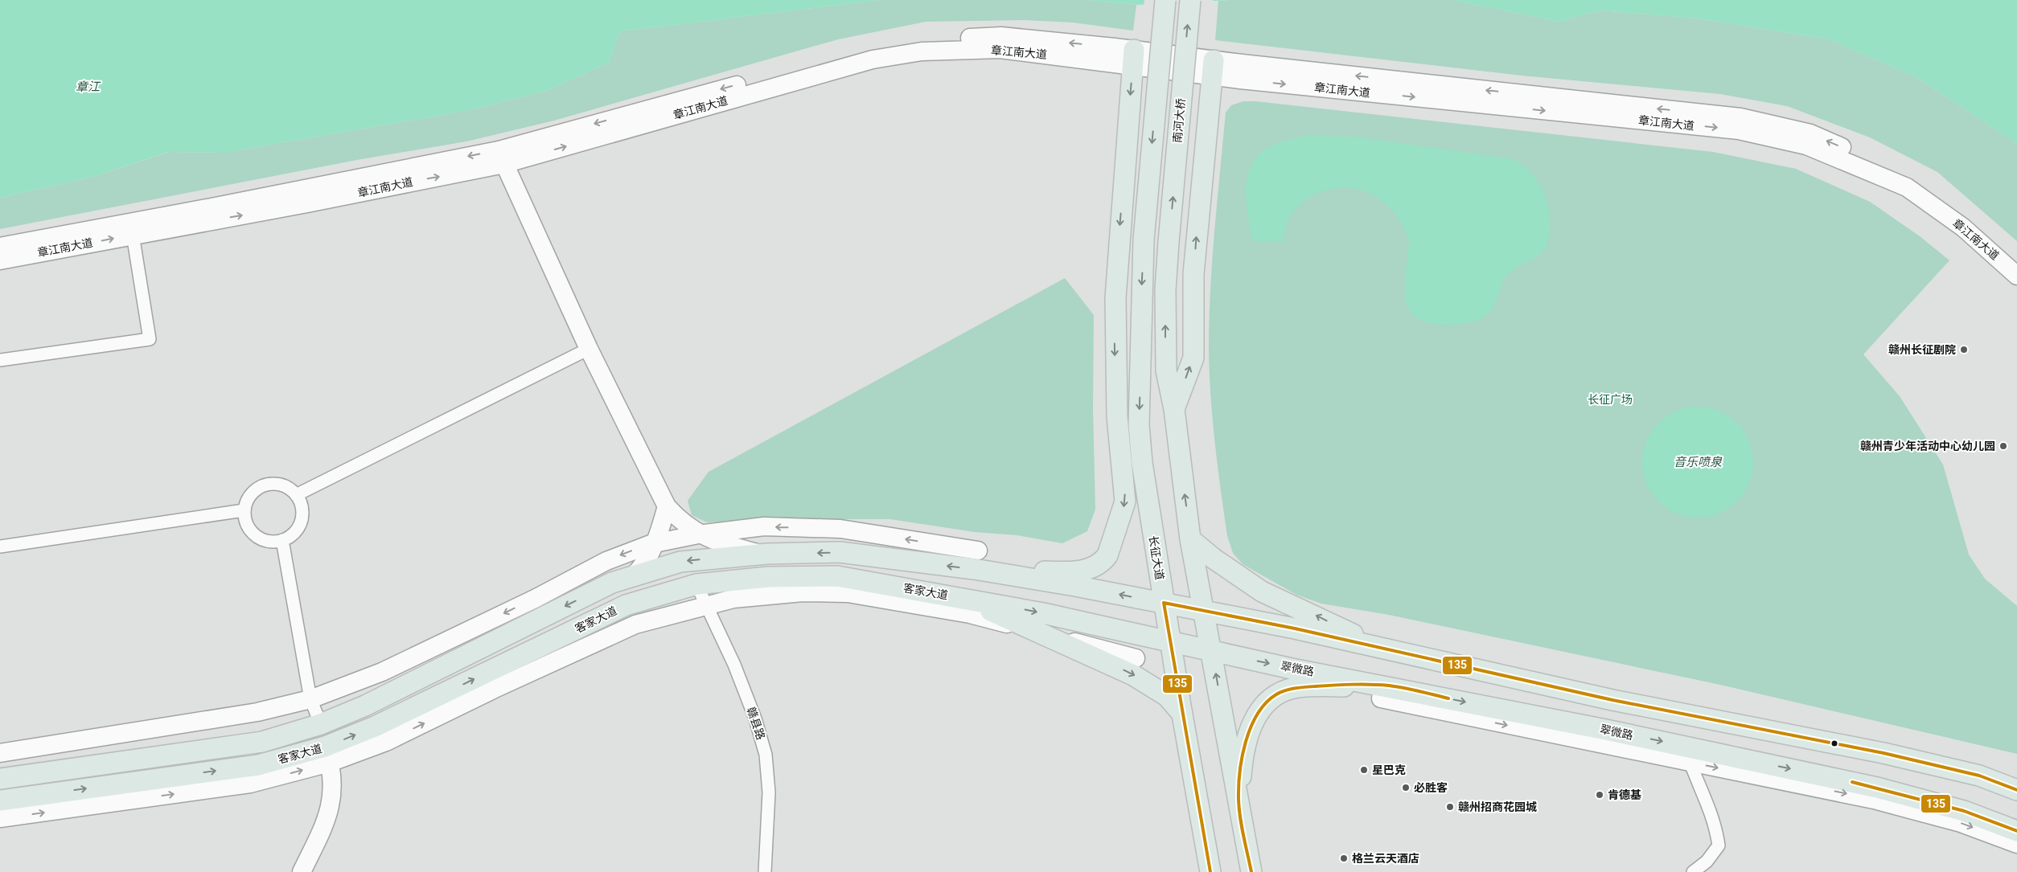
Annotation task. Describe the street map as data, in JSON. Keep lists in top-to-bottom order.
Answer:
{
  "streets": {
    "main road": [
      "章江南大道",
      "南河大桥",
      "长征大道",
      "客家大道",
      "翠微路"
    ],
    "street": ["赣县路"]
  },
  "crossings": [
    ["长征大道", "客家大道"],
    ["客家大道", "翠微路"],
    ["客家大道", "赣县路"]
  ],
  "water": ["章江", "音乐喷泉"],
  "parks": ["长征广场"],
  "places": [
    "赣州长征剧院",
    "赣州青少年活动中心幼儿园",
    "星巴克",
    "必胜客",
    "肯德基",
    "赣州招商花园城",
    "格兰云天酒店"
  ],
  "lines": ["transit line 135"]
}
